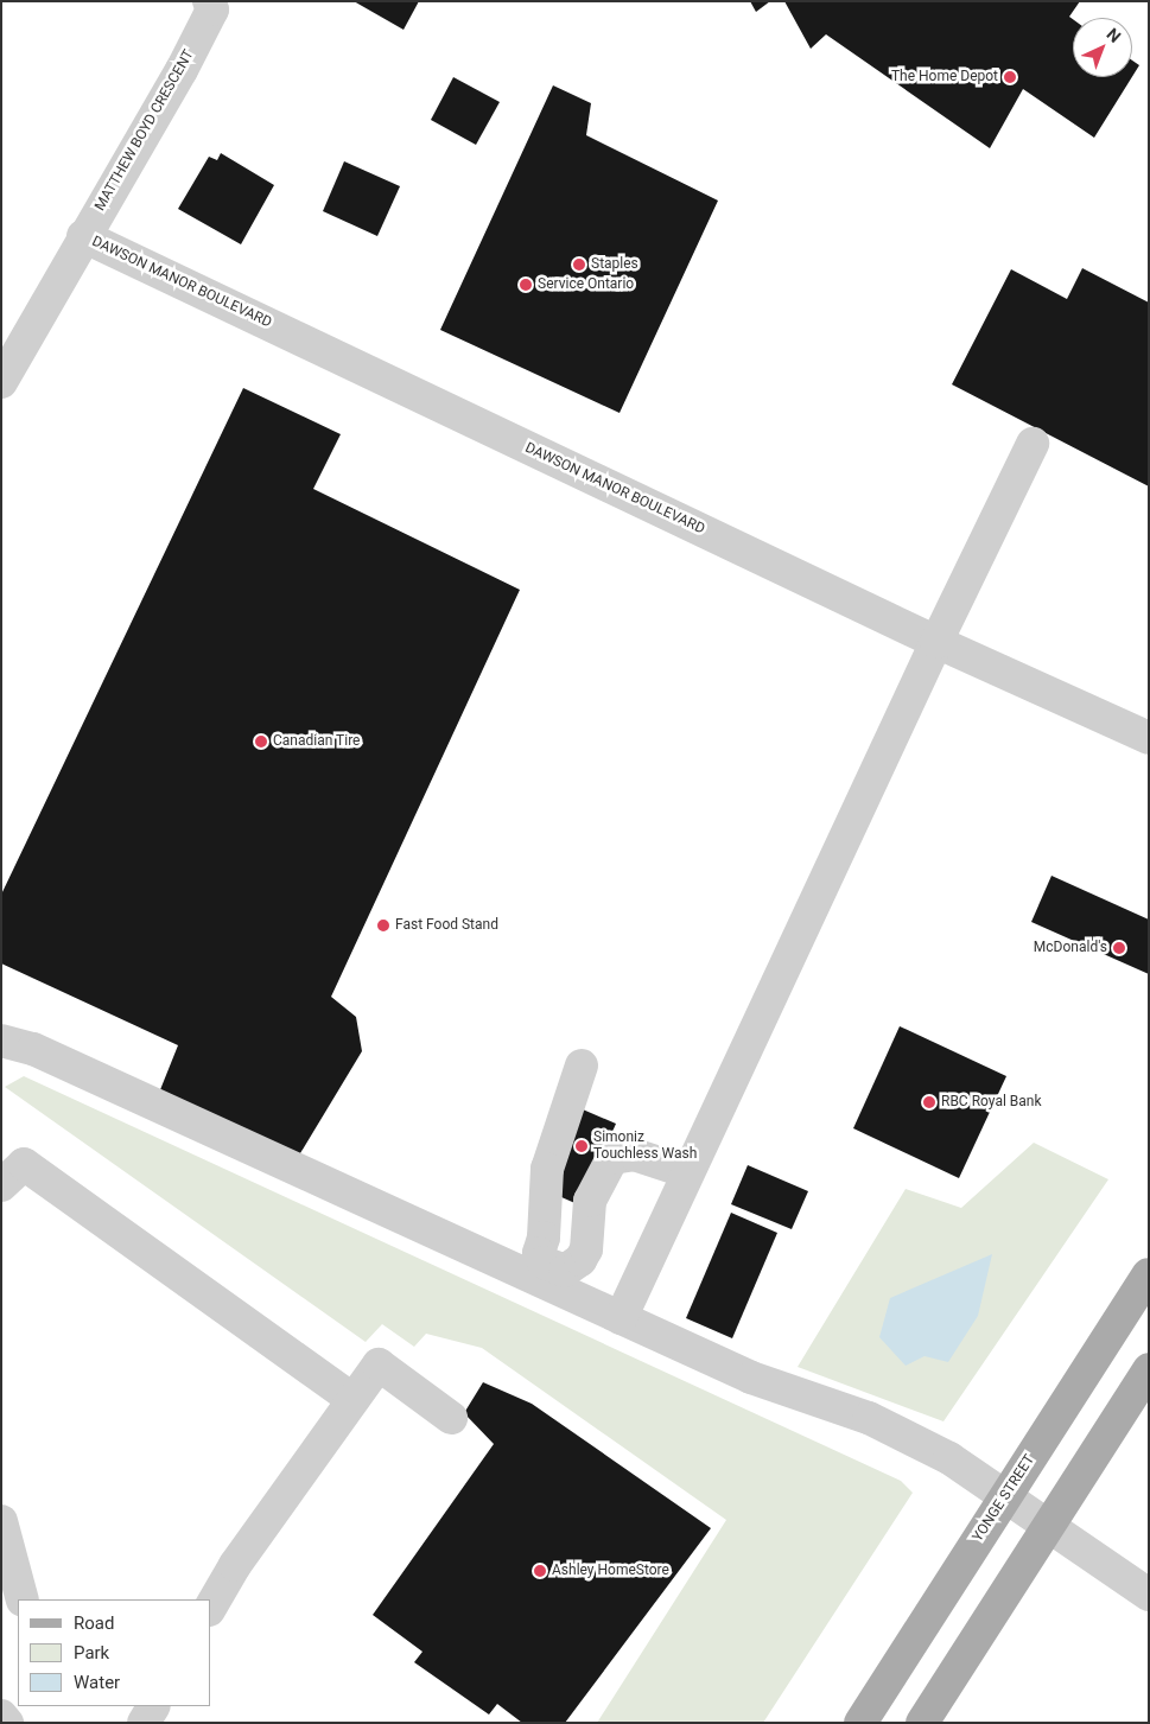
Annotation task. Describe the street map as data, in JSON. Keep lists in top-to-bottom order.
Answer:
{
  "streets": {
    "main road": ["YONGE STREET"],
    "street": ["MATTHEW BOYD CRESCENT", "DAWSON MANOR BOULEVARD"]
  },
  "crossings": [
    ["MATTHEW BOYD CRESCENT", "DAWSON MANOR BOULEVARD"]
  ],
  "places": [
    "The Home Depot",
    "Staples",
    "Service Ontario",
    "Canadian Tire",
    "Fast Food Stand",
    "McDonald's",
    "RBC Royal Bank",
    "Simoniz Touchless Wash",
    "Ashley HomeStore"
  ],
  "legend": ["Road", "Park", "Water"],
  "north": "top right"
}
